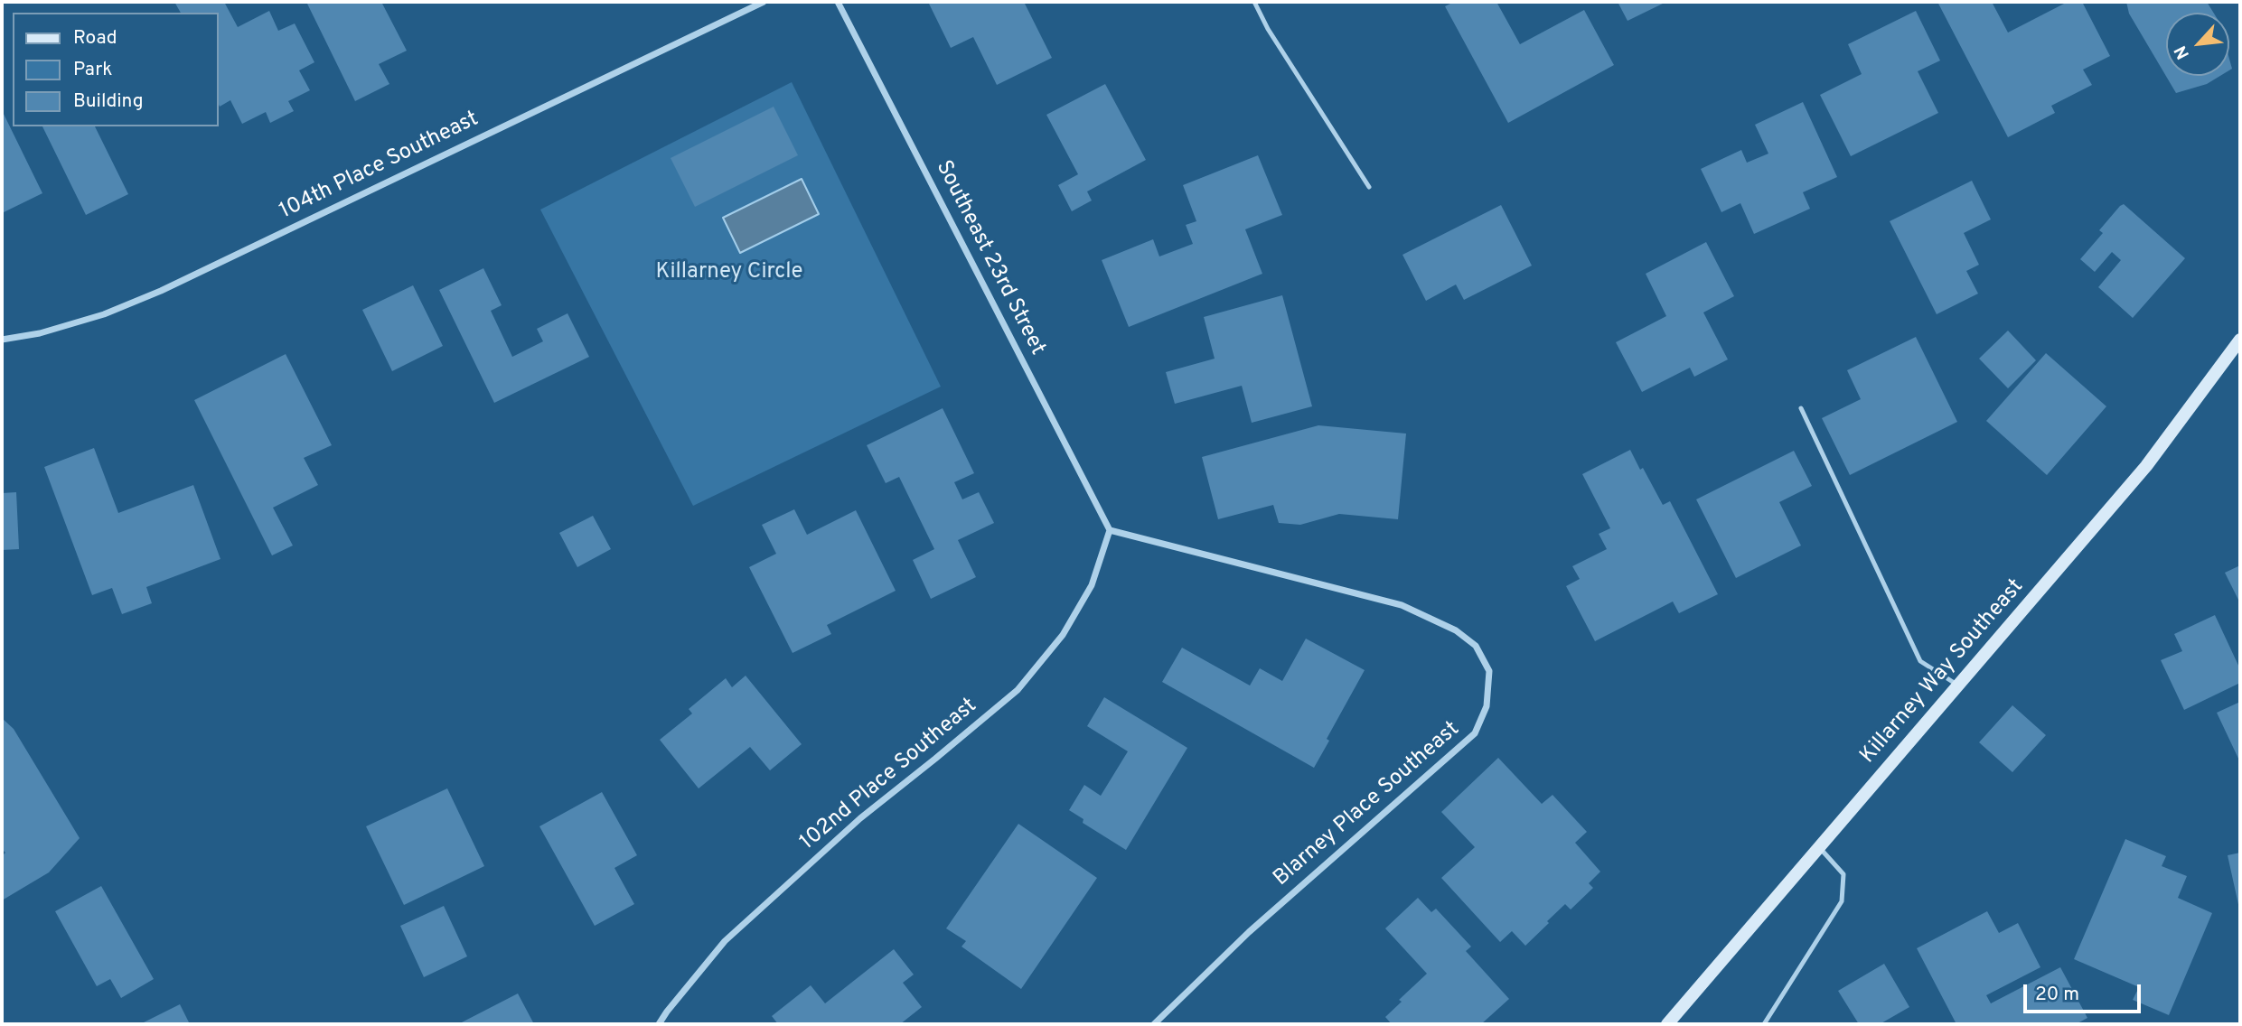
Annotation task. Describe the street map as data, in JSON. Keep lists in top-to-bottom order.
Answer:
{
  "streets": {
    "street": [
      "104th Place Southeast",
      "Southeast 23rd Street",
      "Killarney Way Southeast",
      "102nd Place Southeast",
      "Blarney Place Southeast"
    ]
  },
  "crossings": [
    ["Southeast 23rd Street", "102nd Place Southeast"],
    ["Southeast 23rd Street", "Blarney Place Southeast"],
    ["102nd Place Southeast", "Blarney Place Southeast"]
  ],
  "parks": ["Killarney Circle"],
  "legend": ["Road", "Park", "Building"],
  "scale_bar": "20 m",
  "north": "bottom left"
}
